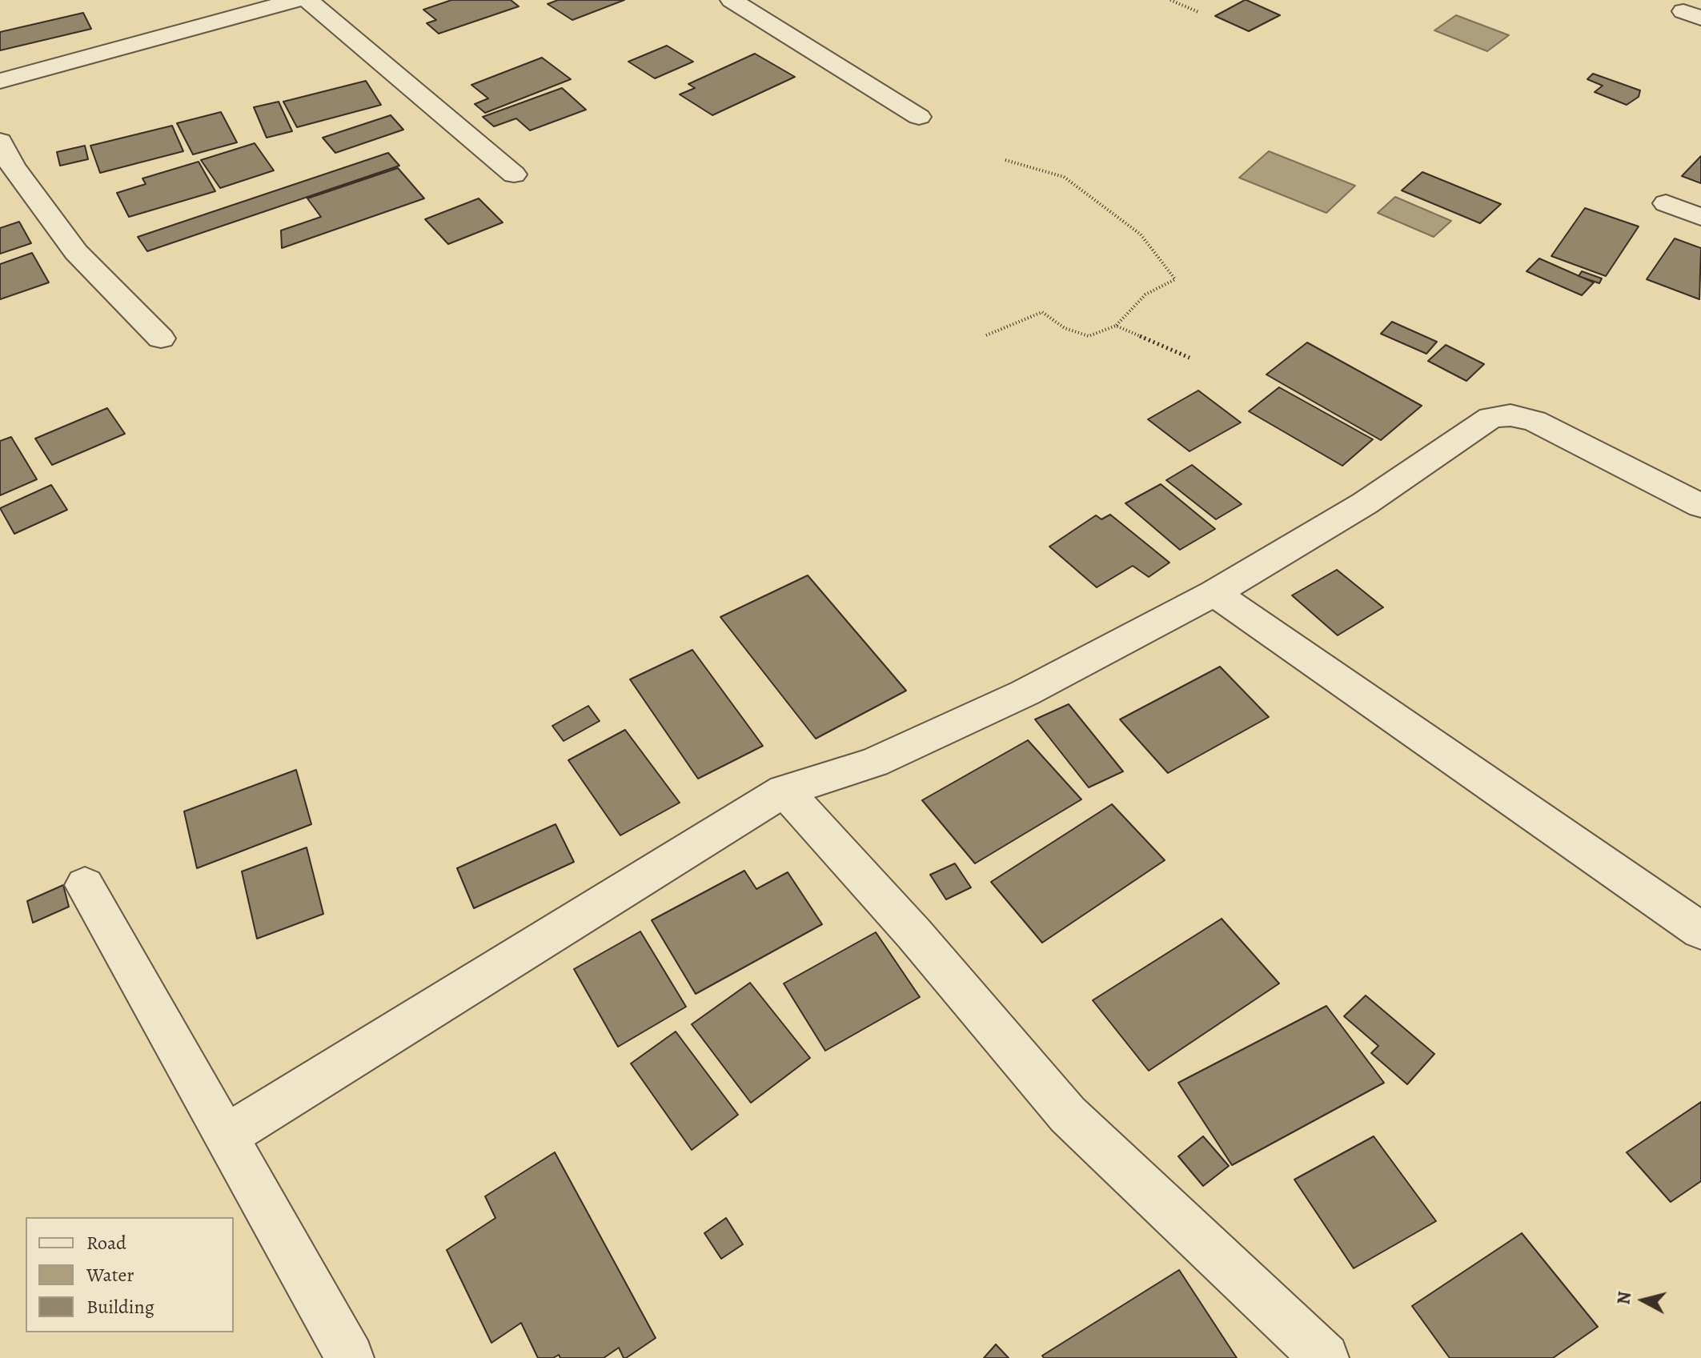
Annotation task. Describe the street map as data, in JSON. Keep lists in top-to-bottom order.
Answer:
{
  "legend": ["Road", "Water", "Building"],
  "north": "left"
}
